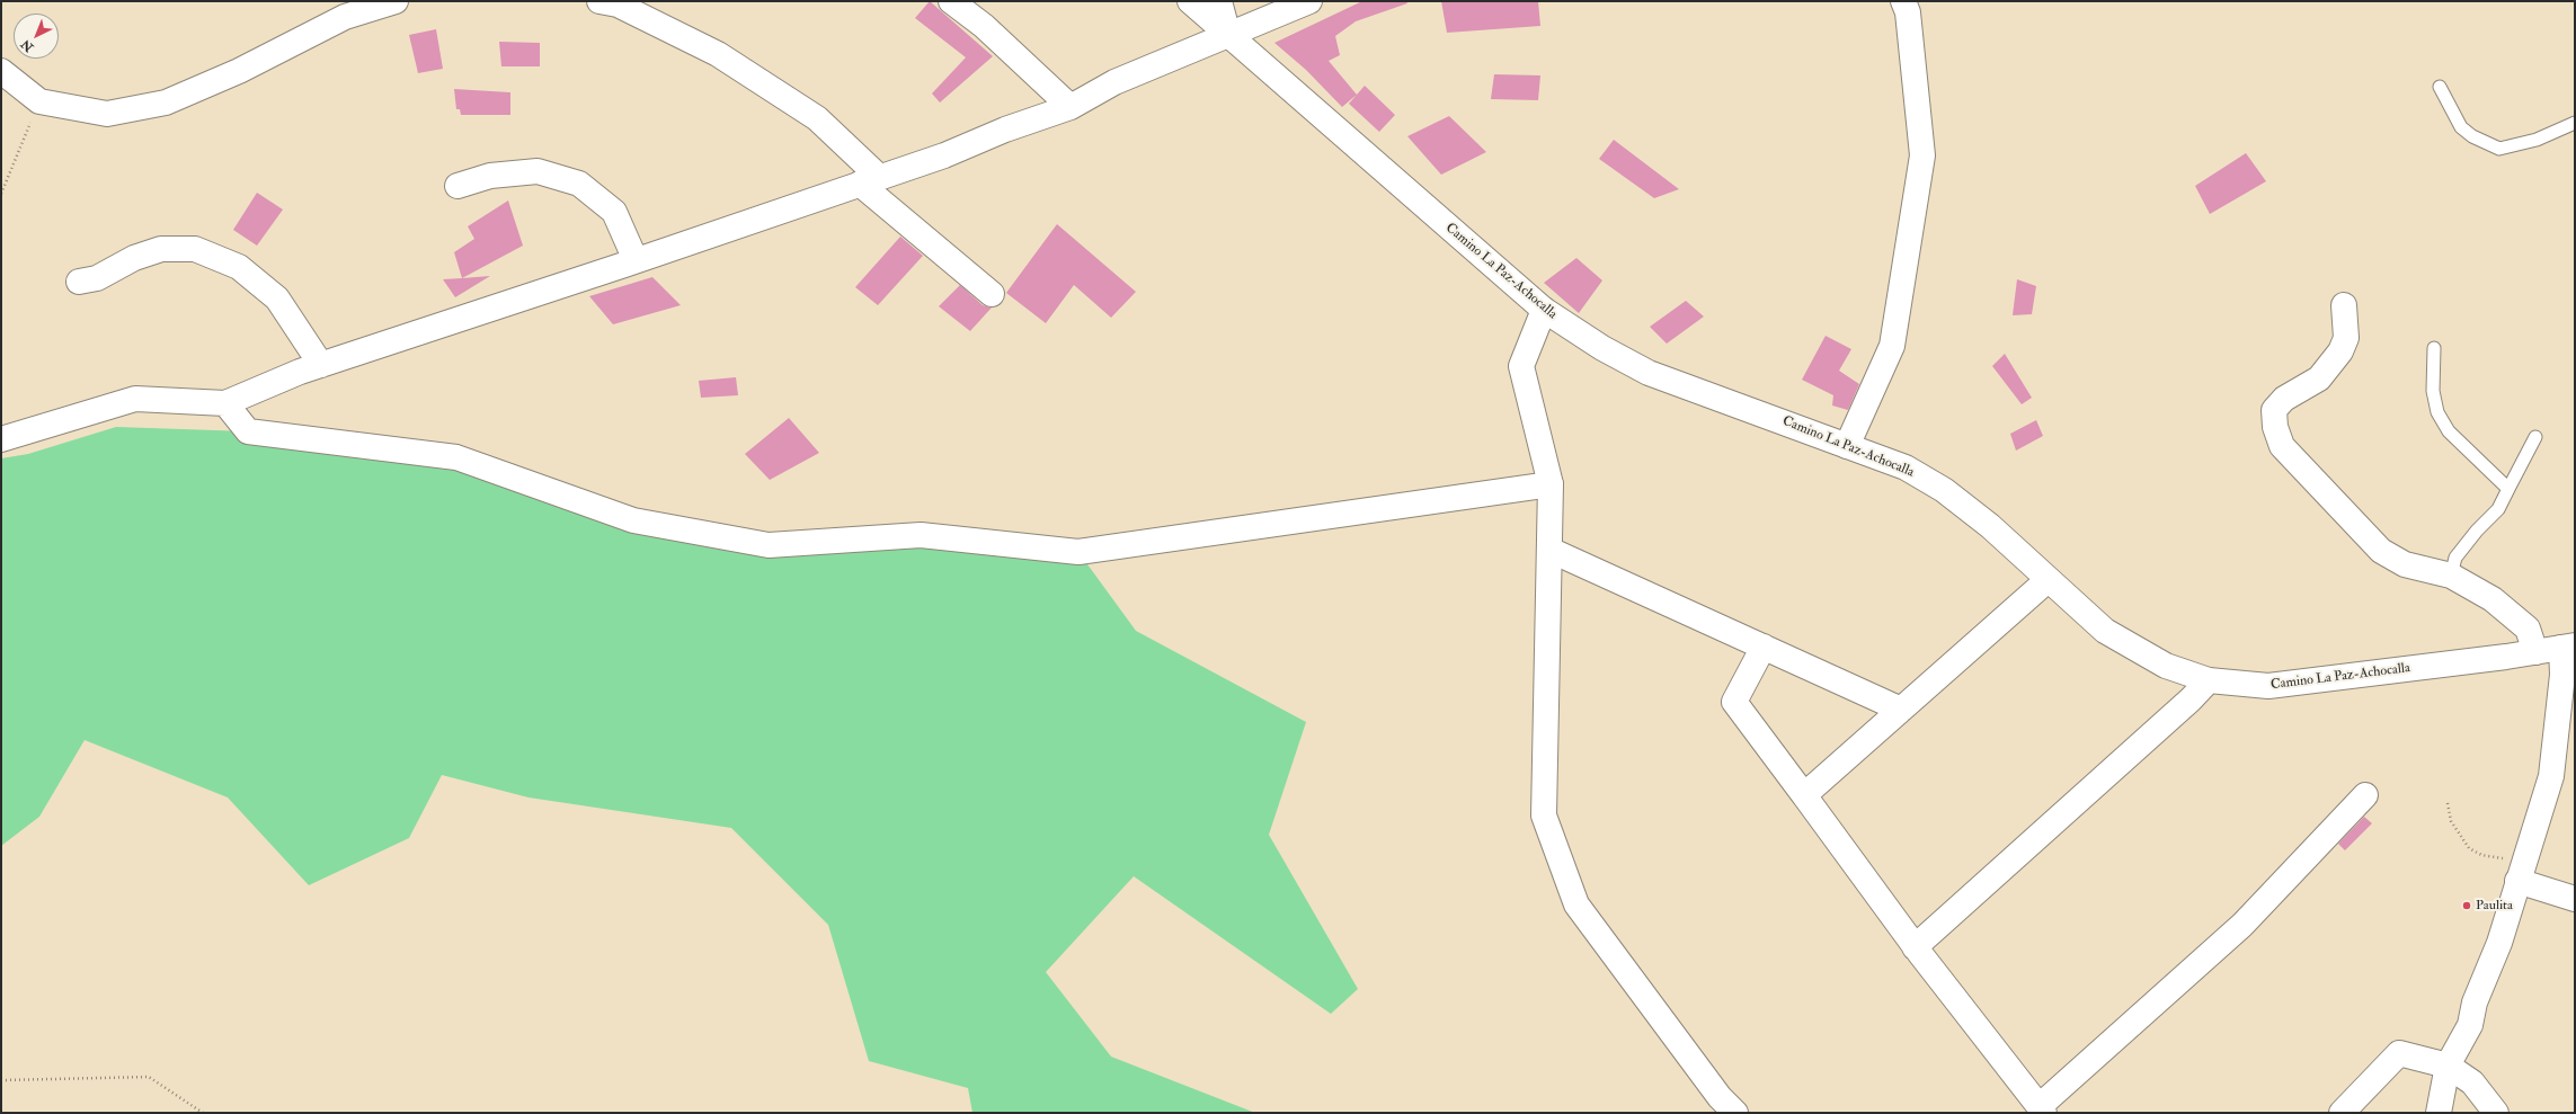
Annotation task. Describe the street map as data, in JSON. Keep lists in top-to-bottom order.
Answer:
{
  "streets": {
    "street": ["Camino La Paz-Achocalla"]
  },
  "places": ["Paulita"],
  "north": "bottom left"
}
